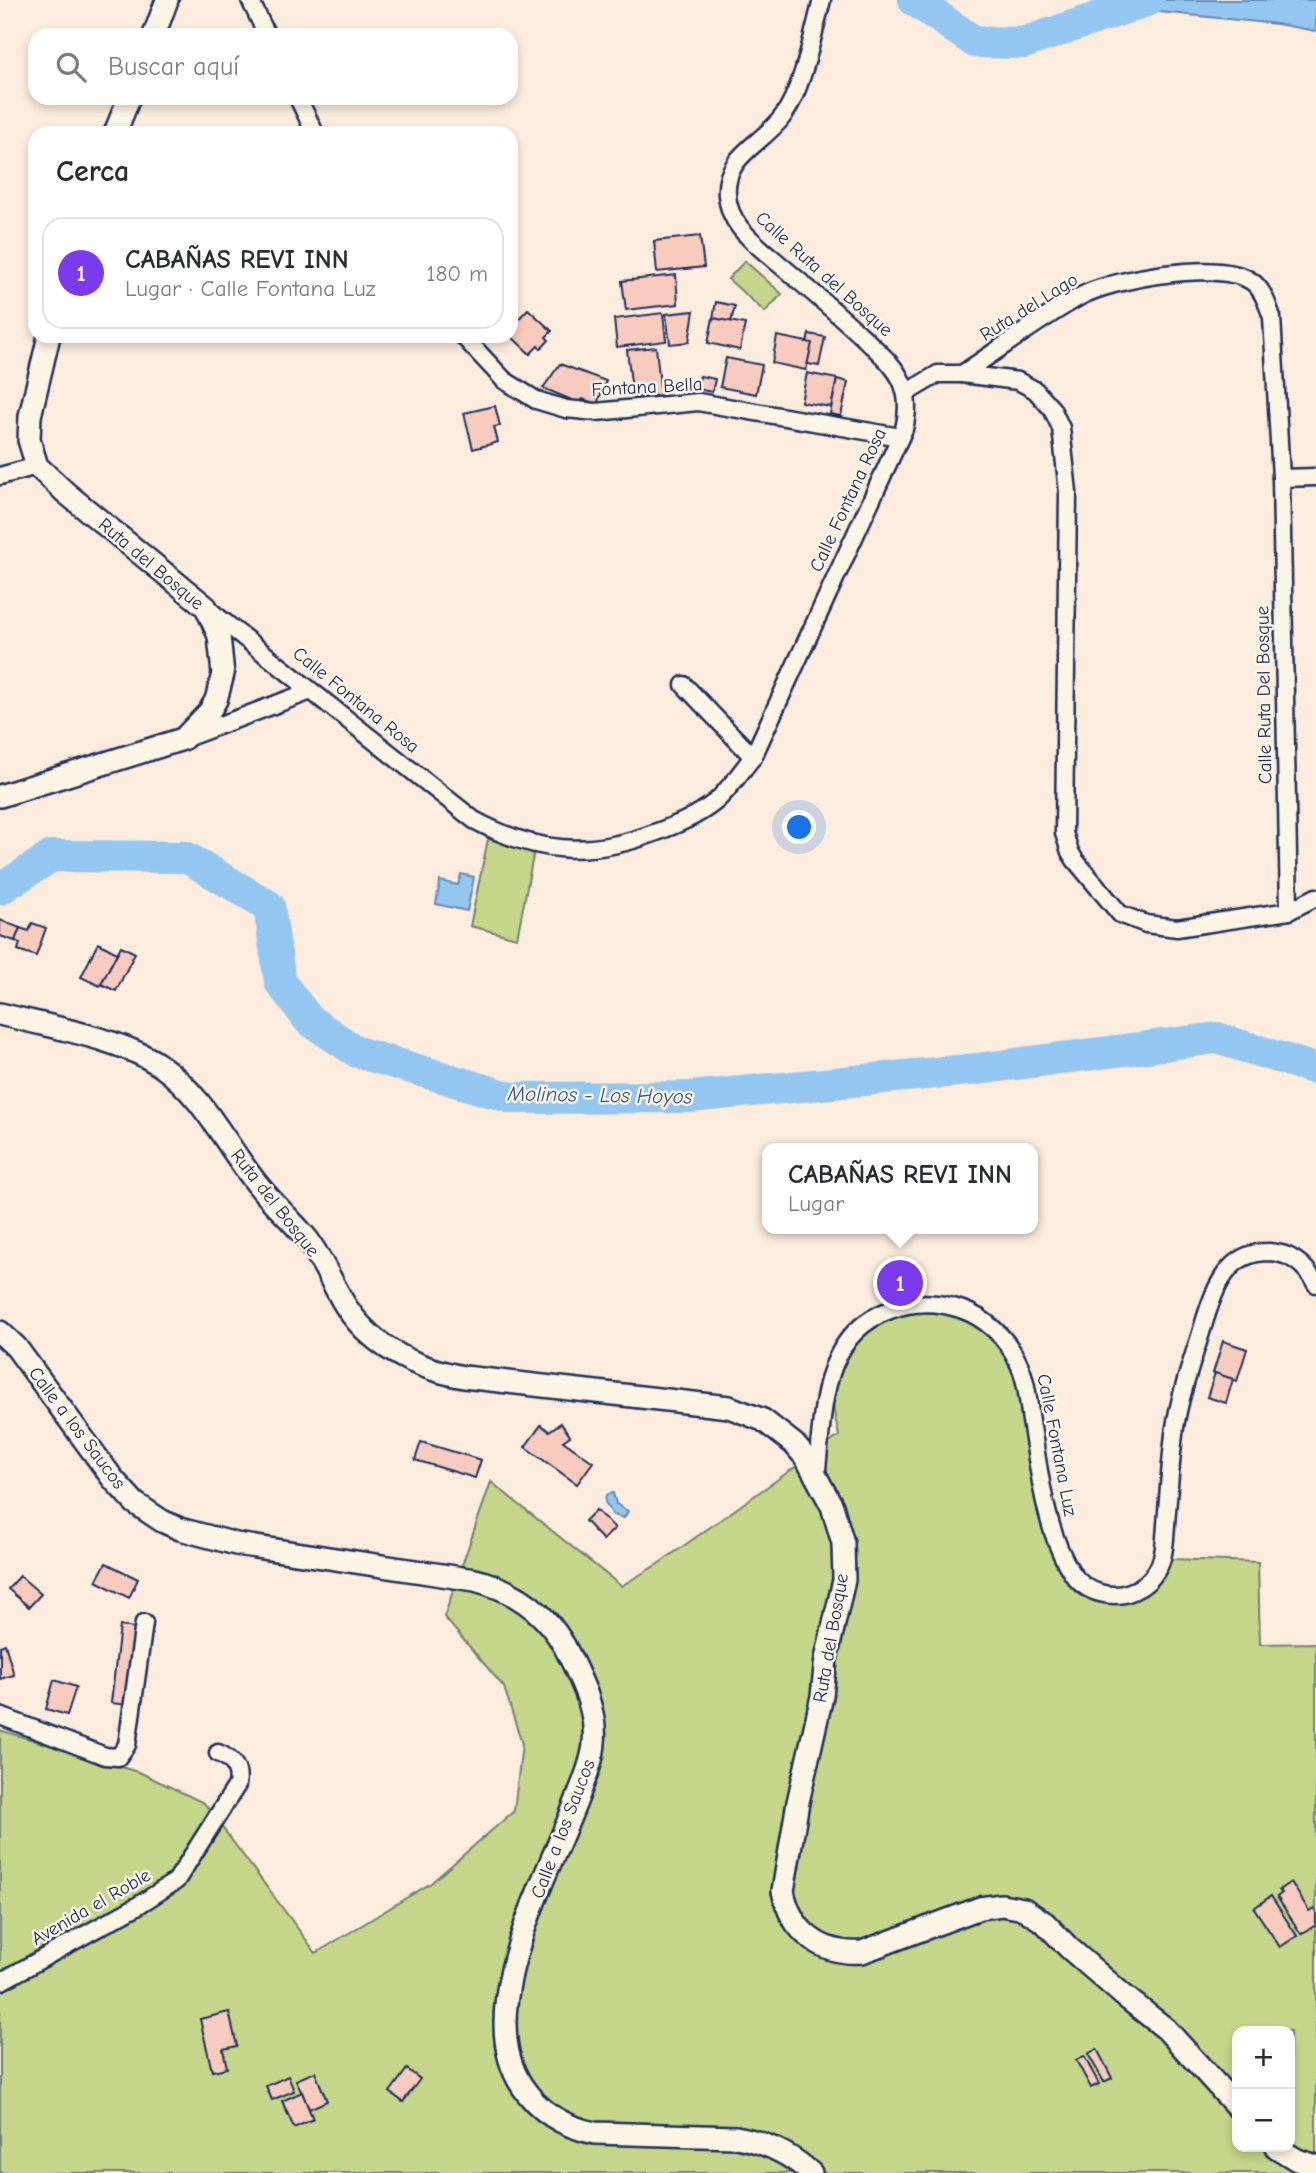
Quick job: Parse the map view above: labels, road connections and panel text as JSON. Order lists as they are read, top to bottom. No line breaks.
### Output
{"streets":{"street":["Calle Ruta del Bosque","Ruta del Lago","Fontana Bella","Calle Fontana Rosa","Ruta del Bosque","Calle Ruta Del Bosque","Calle a los Saucos","Calle Fontana Luz","Avenida el Roble"]},"crossings":[["Calle Ruta del Bosque","Calle Fontana Rosa"],["Ruta del Lago","Calle Ruta Del Bosque"],["Fontana Bella","Calle Fontana Rosa"],["Calle Fontana Rosa","Ruta del Bosque"],["Ruta del Bosque","Calle Fontana Luz"]],"water":["Molinos - Los Hoyos"],"page":{"search":"Buscar aquí","heading":"Cerca","list":[{"mark":"1","name":"CABAÑAS REVI INN","note":"Lugar · Calle Fontana Luz","value":"180 m"}],"popup":["CABAÑAS REVI INN","Lugar"],"pins":"1","map_buttons":["+","−"]}}
